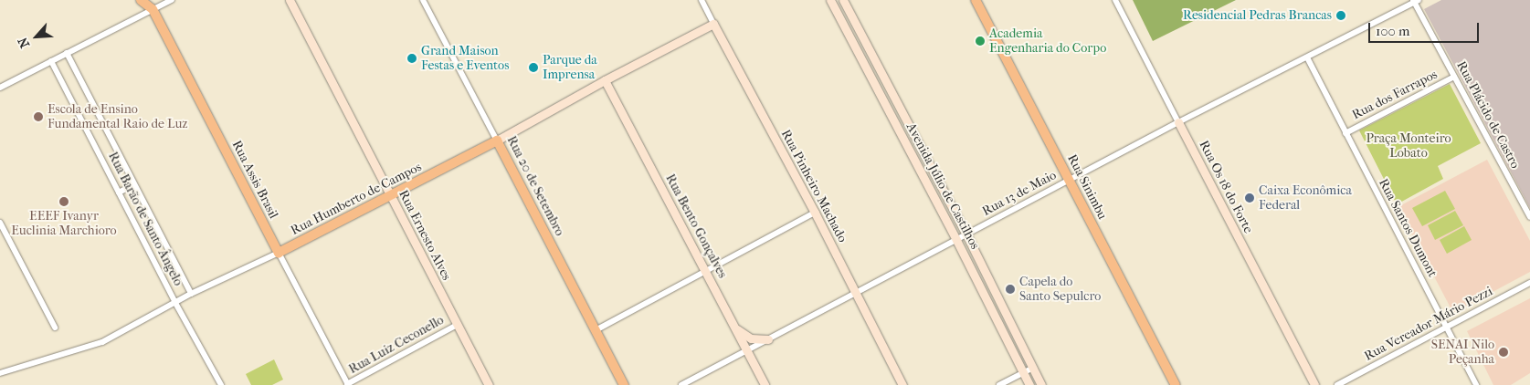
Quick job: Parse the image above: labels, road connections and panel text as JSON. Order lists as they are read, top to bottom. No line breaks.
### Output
{"streets":{"main road":["Rua Assis Brasil","Rua 20 de Setembro","Rua Sinimbu","Rua Humberto de Campos"],"street":["Rua dos Farrapos","Rua Plácido de Castro","Rua Pinheiro Machado","Avenida Júlio de Castilhos","Rua Os 18 do Forte","Rua 13 de Maio","Rua Barão de Santo Ângelo","Rua Bento Gonçalves","Rua Santos Dumont","Rua Ernesto Alves","Rua Vereador Mário Pezzi","Rua Luiz Ceconello"]},"crossings":[["Rua dos Farrapos","Rua Plácido de Castro"],["Rua dos Farrapos","Rua Santos Dumont"],["Rua Plácido de Castro","Rua 13 de Maio"],["Rua Assis Brasil","Rua Humberto de Campos"],["Rua Assis Brasil","Rua Luiz Ceconello"],["Rua 20 de Setembro","Rua Humberto de Campos"],["Rua Pinheiro Machado","Rua 13 de Maio"],["Rua Pinheiro Machado","Rua Humberto de Campos"],["Avenida Júlio de Castilhos","Rua 13 de Maio"],["Rua Sinimbu","Rua 13 de Maio"],["Rua Os 18 do Forte","Rua 13 de Maio"],["Rua 13 de Maio","Rua Bento Gonçalves"],["Rua 13 de Maio","Rua Santos Dumont"],["Rua Humberto de Campos","Rua Barão de Santo Ângelo"],["Rua Humberto de Campos","Rua Bento Gonçalves"],["Rua Humberto de Campos","Rua Ernesto Alves"],["Rua Santos Dumont","Rua Vereador Mário Pezzi"],["Rua Ernesto Alves","Rua Luiz Ceconello"]],"parks":["Praça Monteiro Lobato"],"places":["Residencial Pedras Brancas","Academia Engenharia do Corpo","Grand Maison Festas e Eventos","Parque da Imprensa","Escola de Ensino Fundamental Raio de Luz","Caixa Econômica Federal","EEEF Ivanyr Euclinia Marchioro","Capela do Santo Sepulcro","SENAI Nilo Peçanha"],"scale_bar":"100 m","north":"bottom left"}
